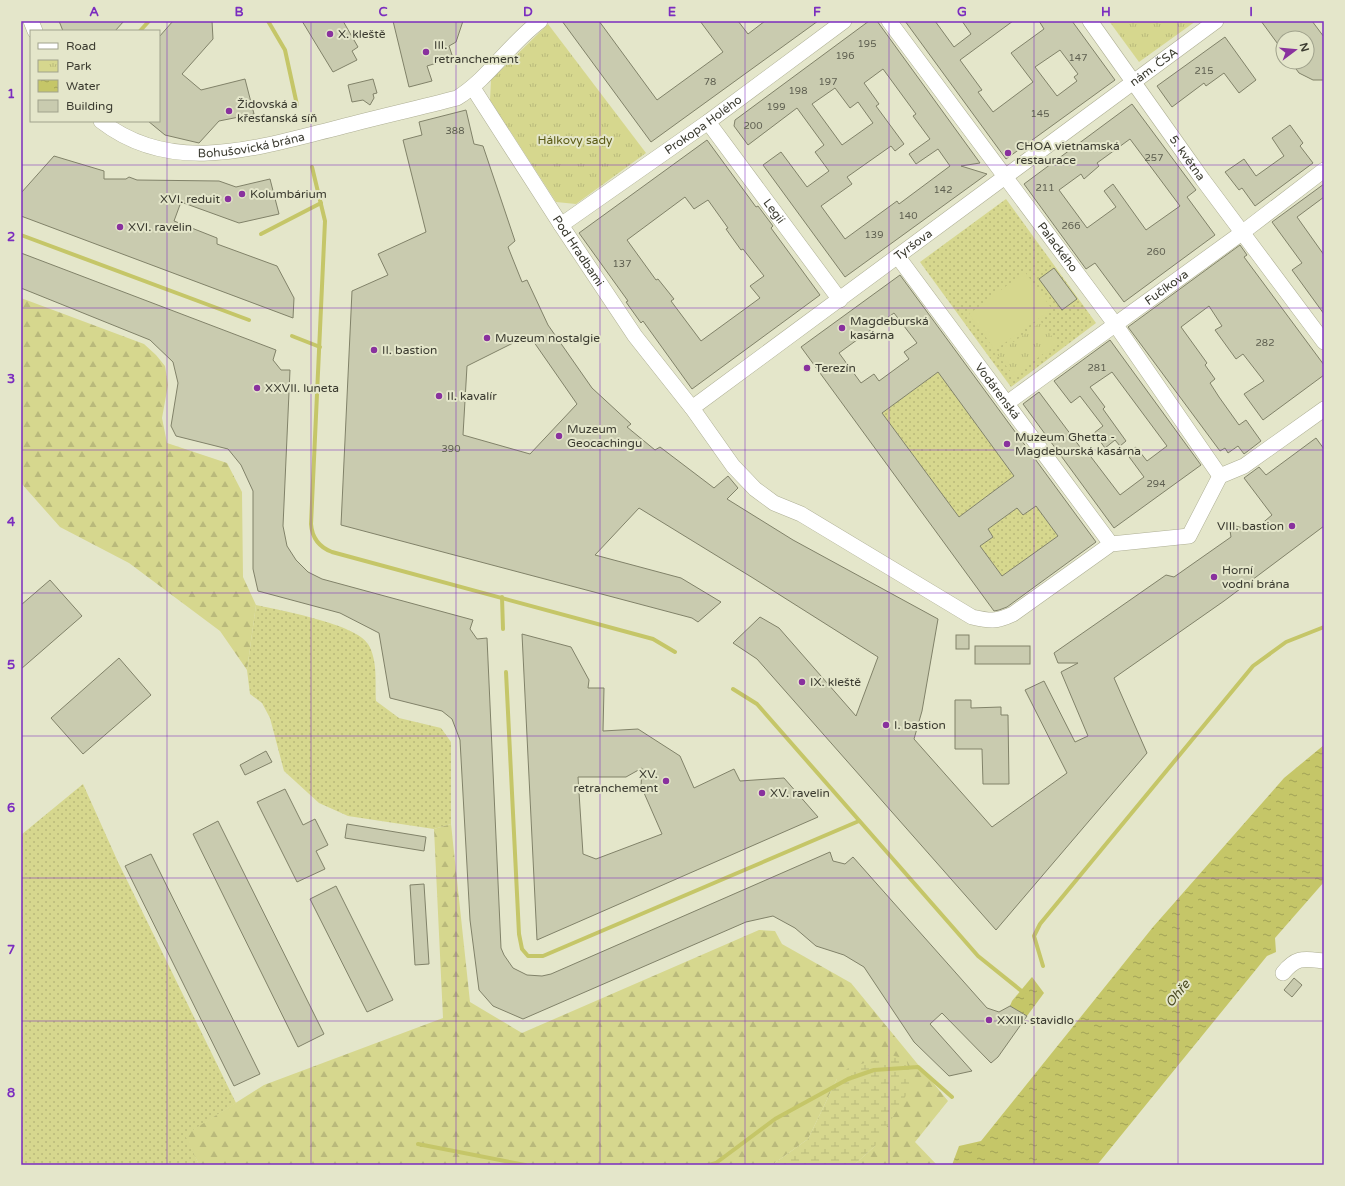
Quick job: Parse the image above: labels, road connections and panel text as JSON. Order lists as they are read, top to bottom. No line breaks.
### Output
{"streets":{"street":["nám. ČSA","Prokopa Holého","Bohušovická brána","5. května","Legií","Tyršova","Palackého","Pod Hradbami","Fučíkova","Vodárenská"]},"crossings":[["nám. ČSA","5. května"],["nám. ČSA","Tyršova"],["Prokopa Holého","Legií"],["Prokopa Holého","Pod Hradbami"],["Bohušovická brána","Pod Hradbami"],["5. května","Tyršova"],["5. května","Fučíkova"],["Legií","Tyršova"],["Tyršova","Palackého"],["Tyršova","Pod Hradbami"],["Tyršova","Vodárenská"],["Palackého","Fučíkova"],["Pod Hradbami","Vodárenská"],["Fučíkova","Vodárenská"]],"water":["Ohře"],"parks":["Hálkovy sady"],"places":["X. kleště","III. retranchement","Židovská a křesťanská síň","CHOA vietnamská restaurace","Kolumbárium","XVI. reduit","XVI. ravelin","Magdeburská kasárna","Muzeum nostalgie","II. bastion","Terezín","XXVII. luneta","II. kavalír","Muzeum Geocachingu","Muzeum Ghetta - Magdeburská kasárna","VIII. bastion","Horní vodní brána","IX. kleště","I. bastion","XV. retranchement","XV. ravelin","XXIII. stavidlo"],"house_numbers":["195","196","147","215","78","197","198","199","145","200","388","257","211","142","140","266","139","260","137","282","281","390","294"],"legend":["Road","Park","Water","Building"],"north":"right","grid":{"columns":["A","B","C","D","E","F","G","H","I"],"rows":["1","2","3","4","5","6","7","8"]}}
